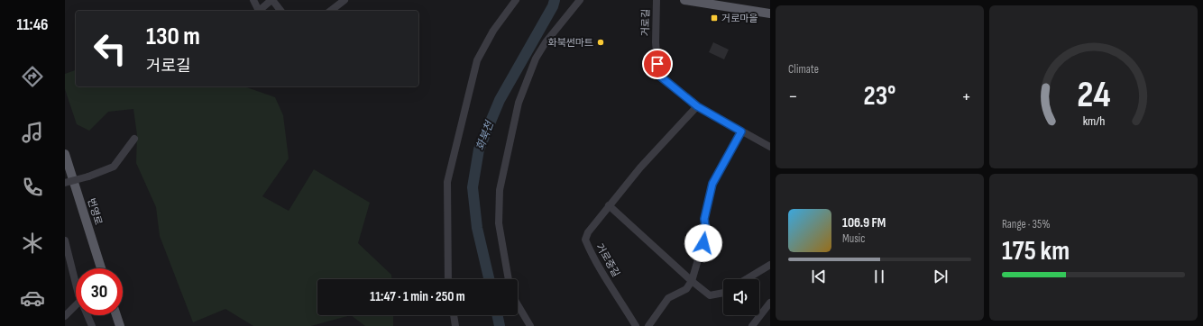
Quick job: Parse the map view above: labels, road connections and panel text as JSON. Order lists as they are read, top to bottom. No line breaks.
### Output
{"streets":{"main road":["번영로"],"street":["거로길","거로중길"]},"crossings":[["거로길","거로중길"]],"water":["화북천"],"places":{"transit":["거로마을"],"other":["화북썬마트"]},"page":{"tabs":"11:46","tile":["Climate",["Range · 35%","175 km"]],"turn":["130 m","거로길"],"heat":["−","23°","+"],"song":["106.9 FM","Music"],"limit":"30","trip":"11:47 · 1 min · 250 m","gauge":["24","km/h"]}}
